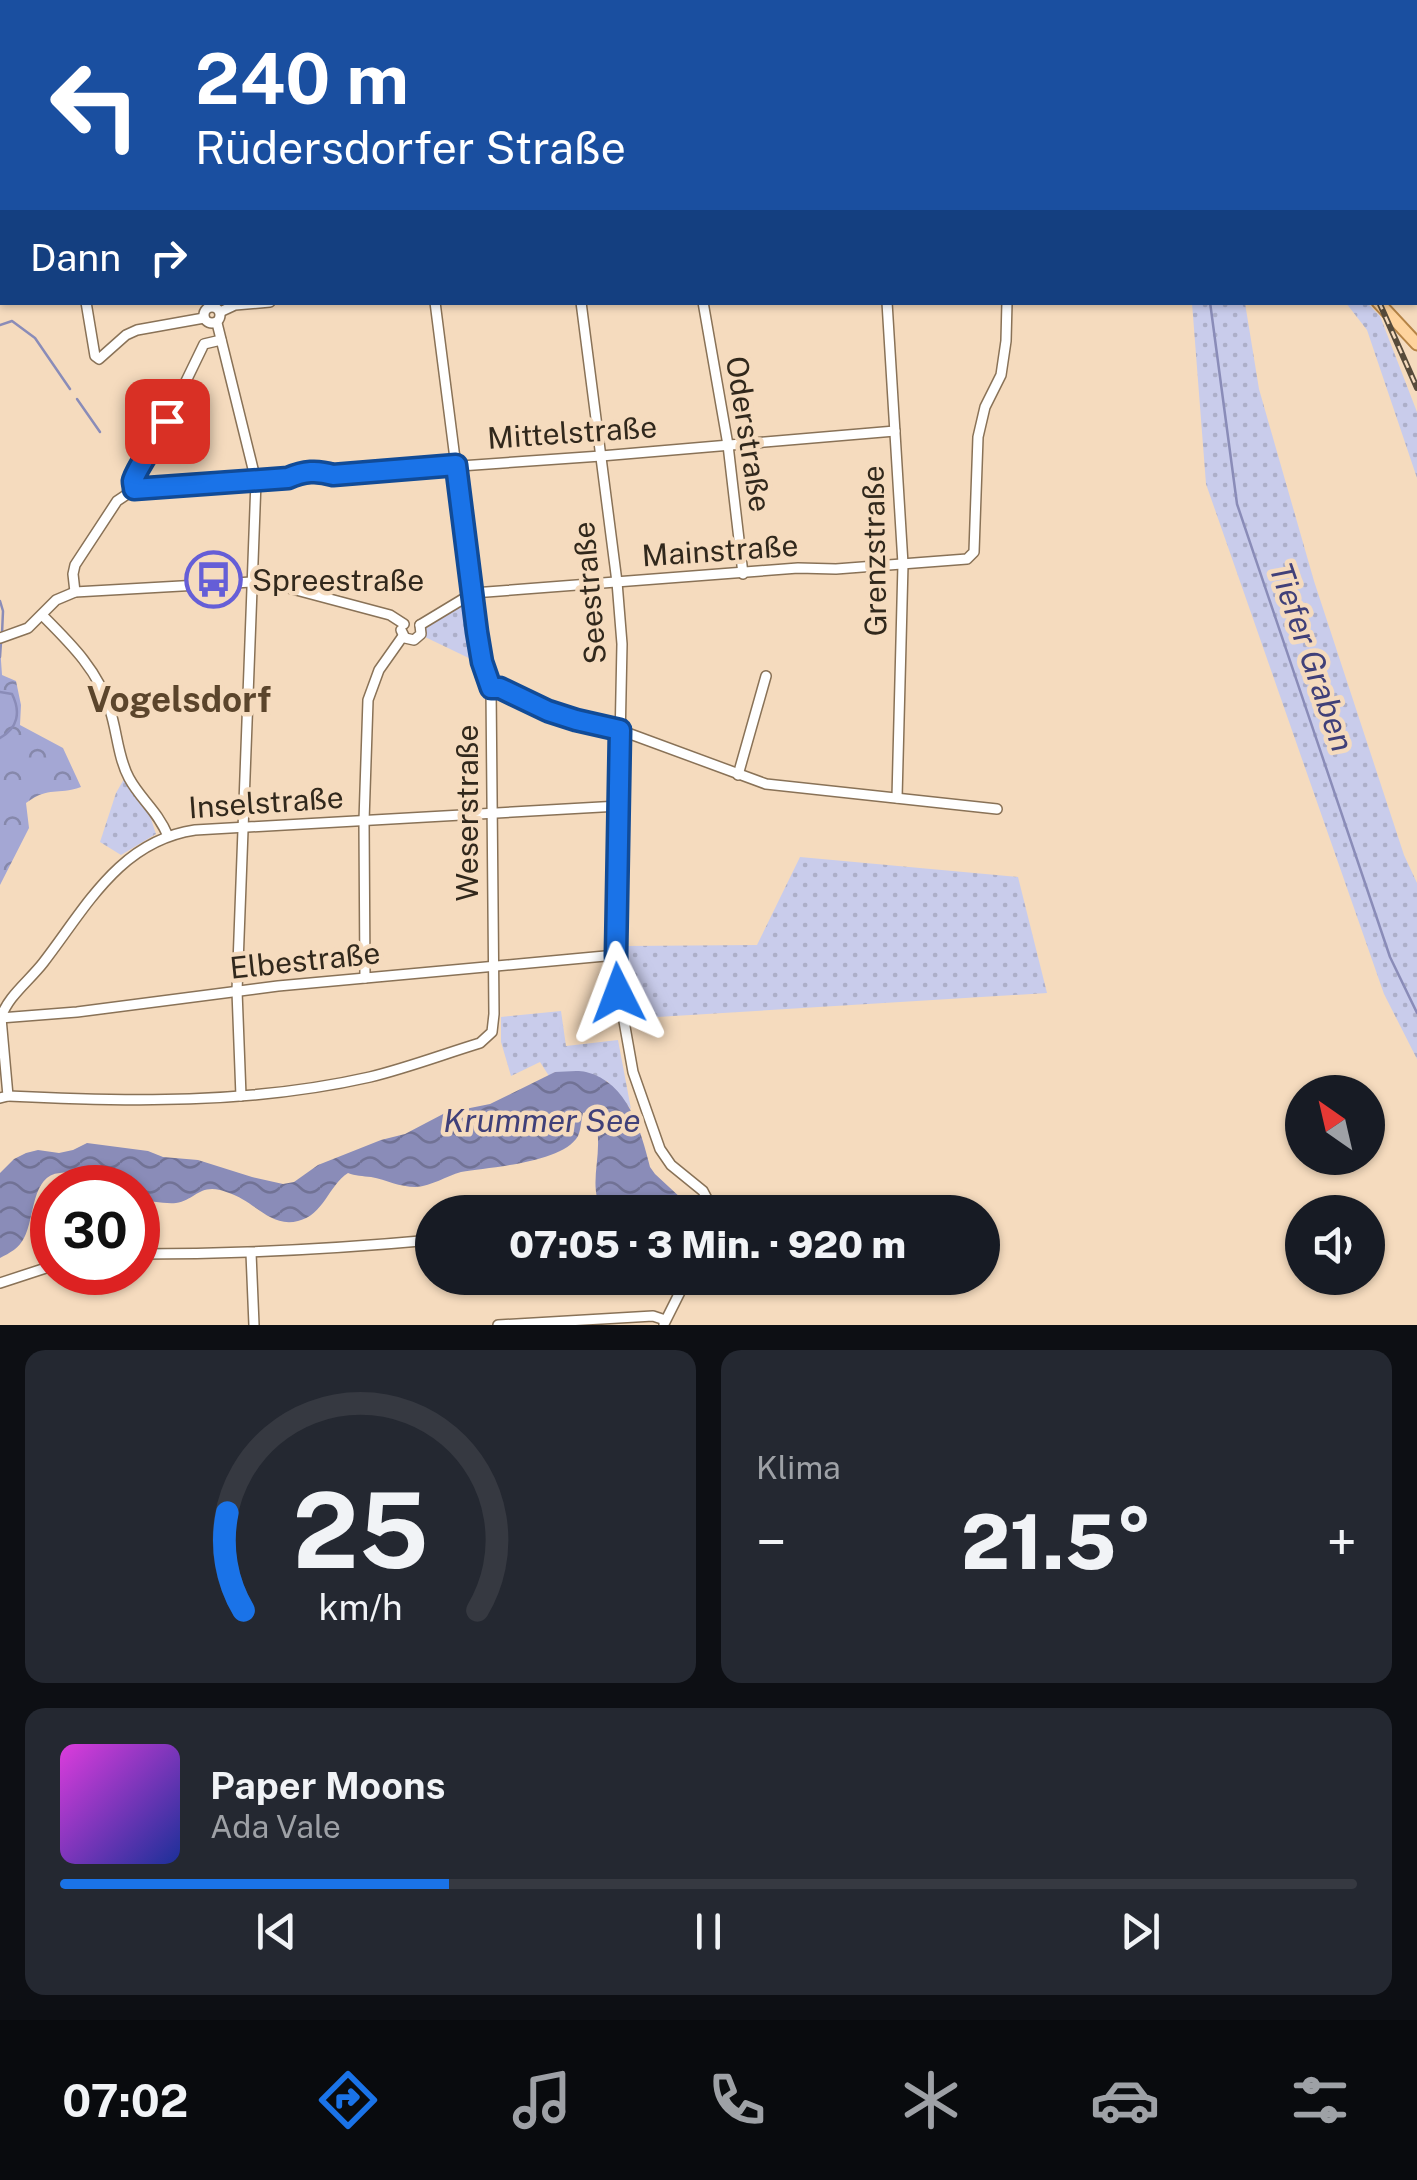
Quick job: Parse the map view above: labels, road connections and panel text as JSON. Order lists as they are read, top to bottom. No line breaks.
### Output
{"streets":{"street":["Mittelstraße","Oderstraße","Mainstraße","Grenzstraße","Seestraße","Inselstraße","Weserstraße","Elbestraße"]},"crossings":[["Mittelstraße","Oderstraße"],["Mittelstraße","Grenzstraße"],["Mittelstraße","Seestraße"],["Mittelstraße","Weserstraße"],["Oderstraße","Mainstraße"],["Mainstraße","Grenzstraße"],["Mainstraße","Seestraße"],["Mainstraße","Weserstraße"],["Seestraße","Inselstraße"],["Seestraße","Elbestraße"],["Inselstraße","Weserstraße"],["Inselstraße","Elbestraße"],["Weserstraße","Elbestraße"]],"districts":["Vogelsdorf"],"water":["Tiefer Graben","Krummer See"],"places":{"bus stop":["Spreestraße"]},"north":"top left","page":{"turn":["240 m","Rüdersdorfer Straße"],"then":"Dann","limit":"30","trip":"07:05 · 3 Min. · 920 m","tile":"Klima","heat":["−","21.5°","+"],"song":["Paper Moons","Ada Vale"],"tabs":"07:02","gauge":["25","km/h"]}}
